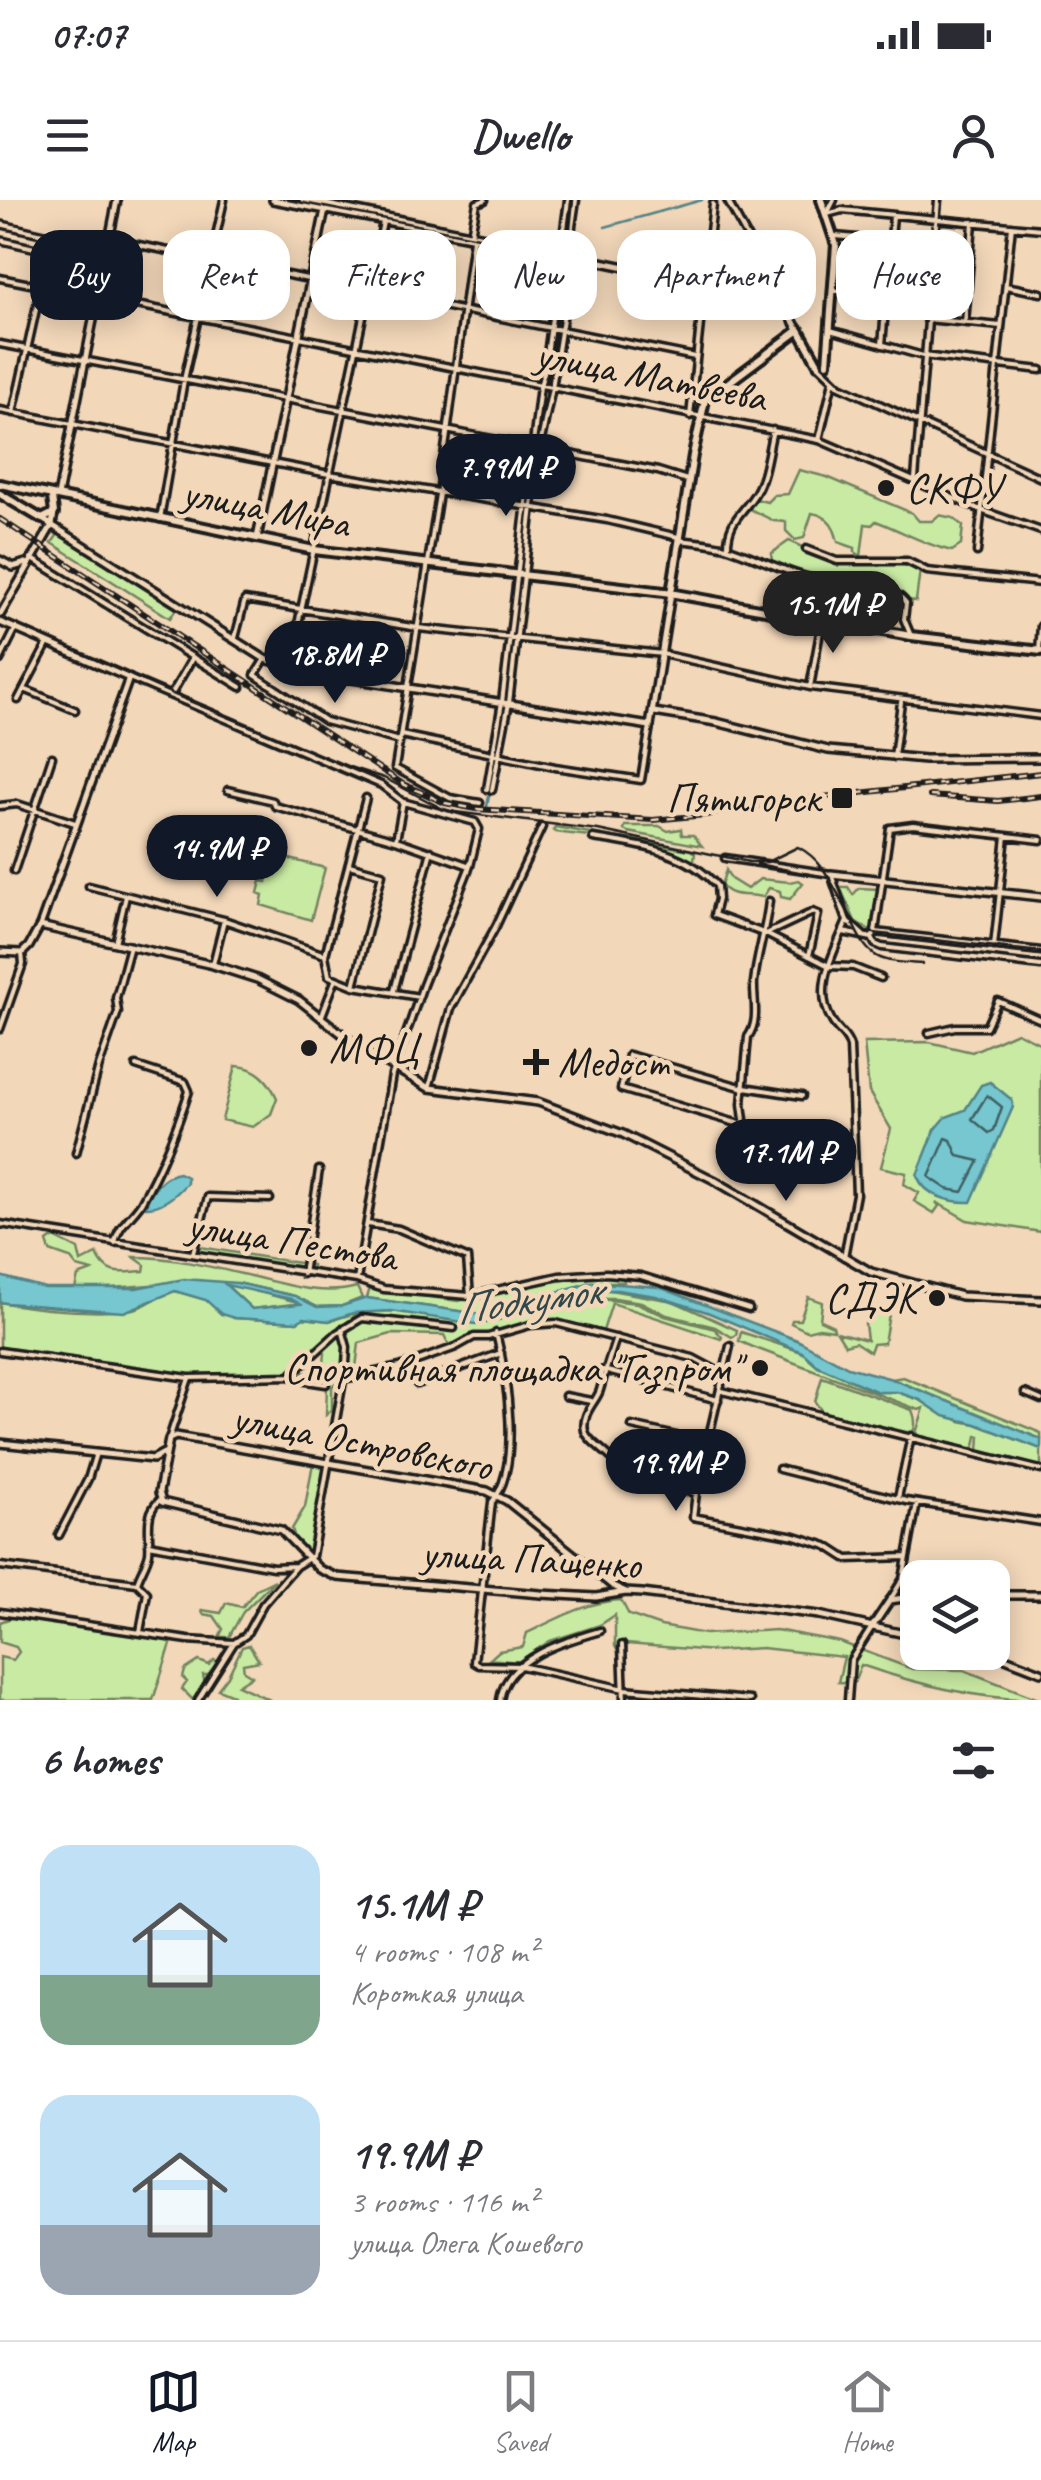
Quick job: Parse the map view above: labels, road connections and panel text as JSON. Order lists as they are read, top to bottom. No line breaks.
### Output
{"streets":{"main road":["улица Мира"],"street":["улица Матвеева","улица Пестова","улица Островского","улица Пащенко"]},"crossings":[["улица Островского","улица Пащенко"]],"water":["Подкумок"],"places":{"other":["СКФУ","МФЦ","СДЭК","Спортивная площадка \"Газпром\""],"transit":["Пятигорск"],"health":["Медост"]},"page":{"status":"07:07","header":"Dwello","chip":["Buy","Rent","Filters","New","Apartment","House"],"price":["7.99M ₽","15.1M ₽","18.8M ₽","14.9M ₽","17.1M ₽","19.9M ₽"],"heading":"6 homes","list":[{"name":"15.1M ₽","note":"4 rooms · 108 m² · Короткая улица"},{"name":"19.9M ₽","note":"3 rooms · 116 m² · улица Олега Кошевого"}],"tabs":["Map","Saved","Home"]}}
